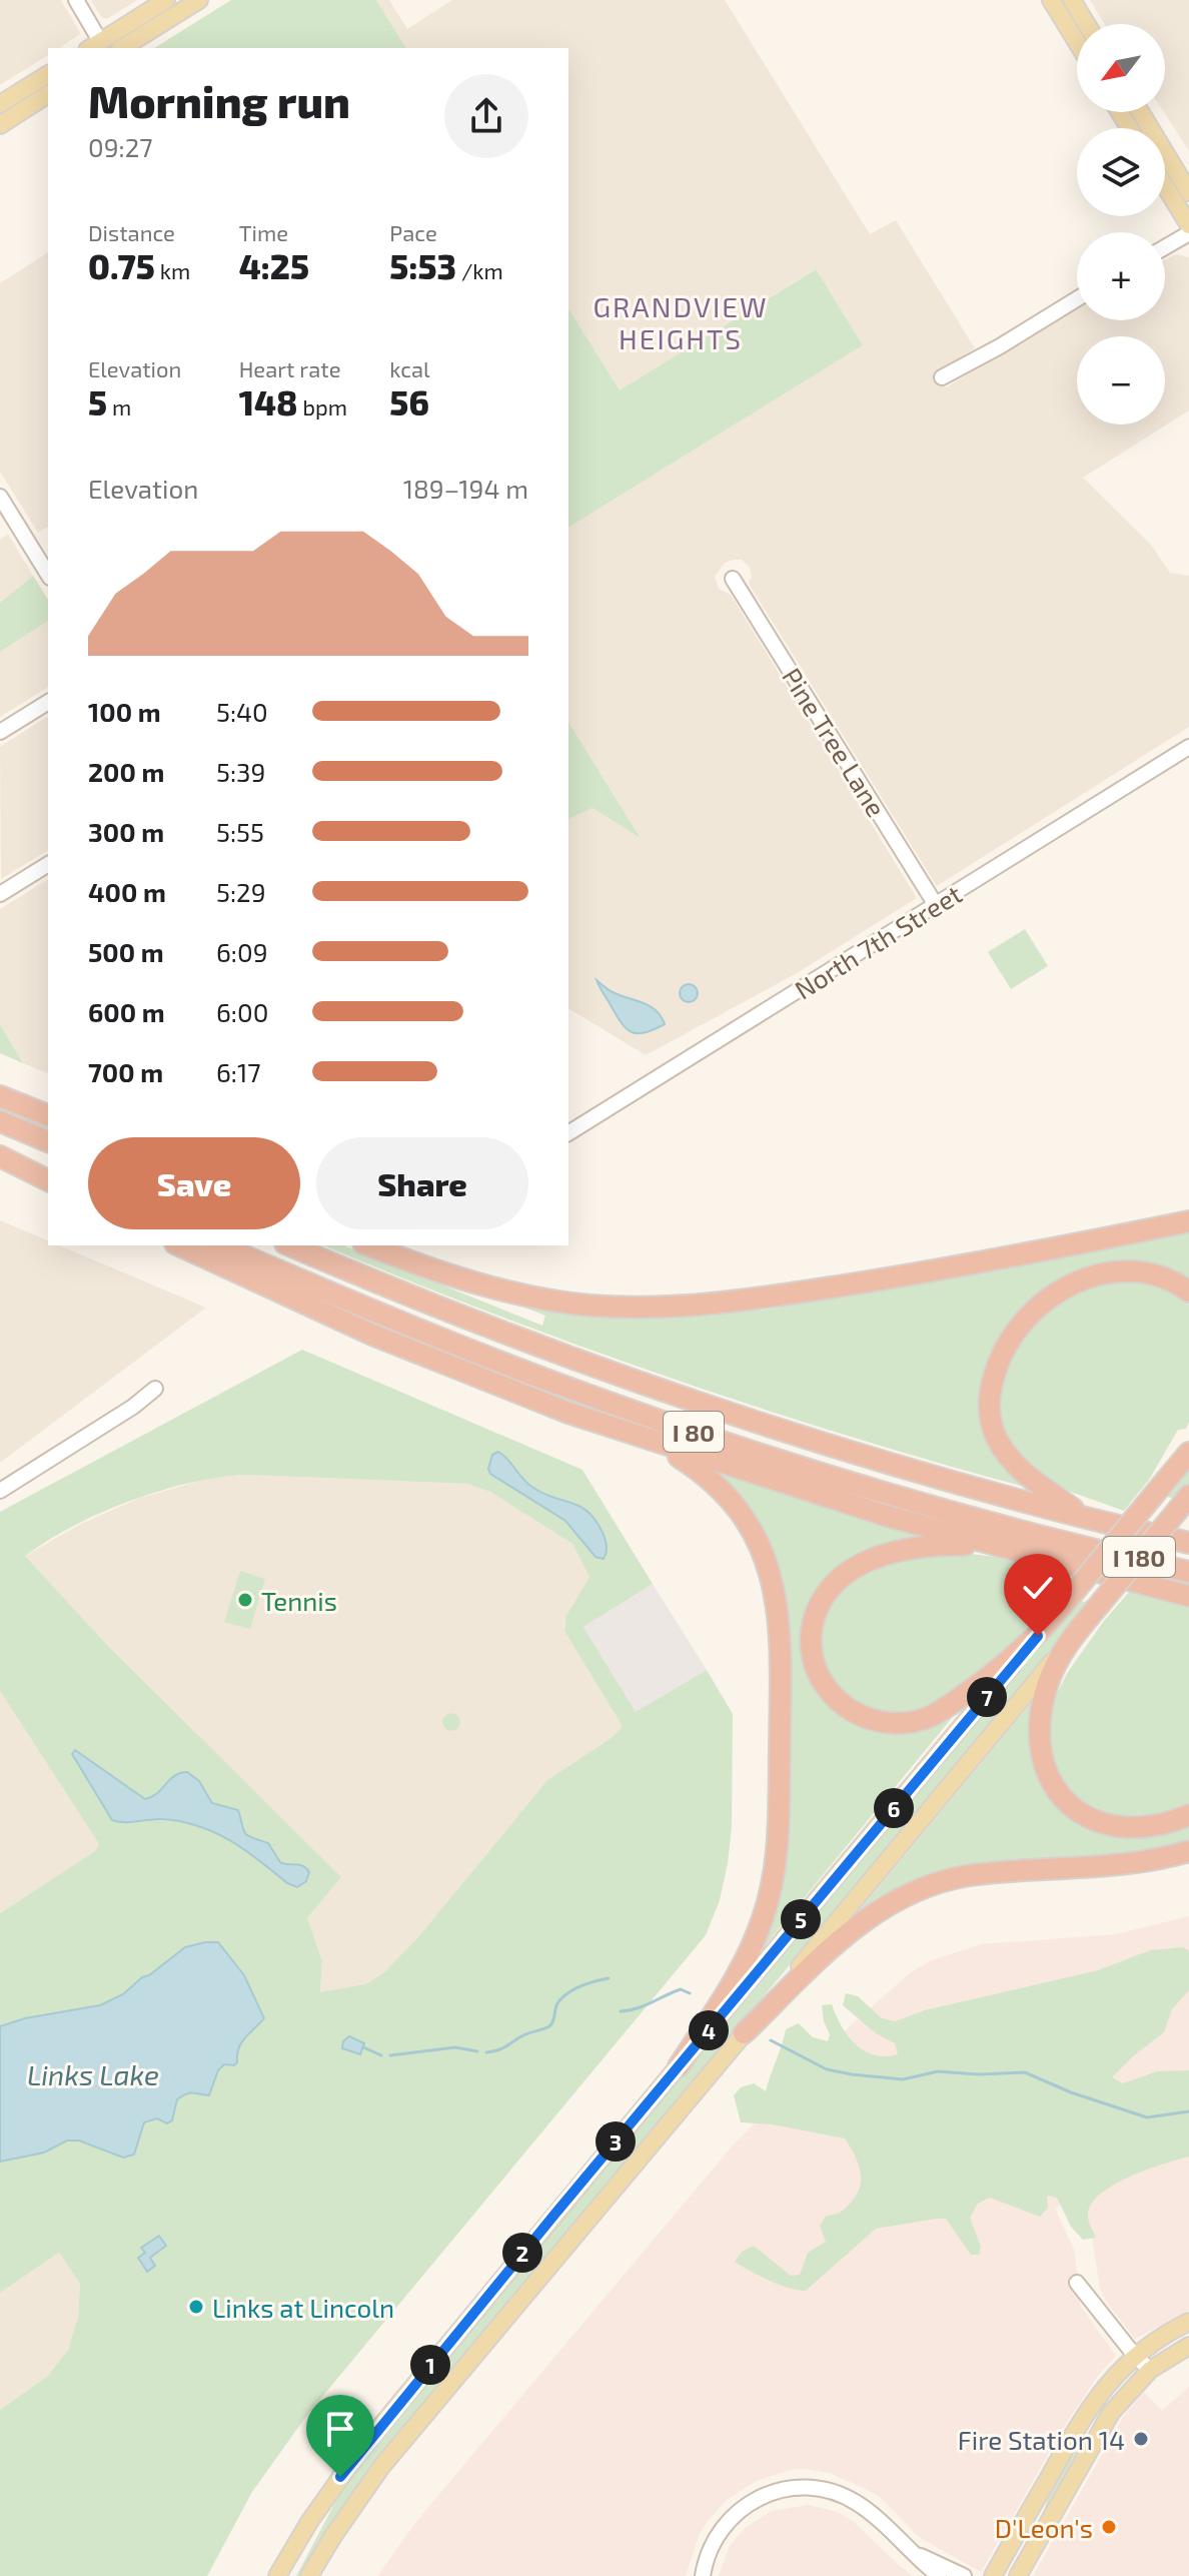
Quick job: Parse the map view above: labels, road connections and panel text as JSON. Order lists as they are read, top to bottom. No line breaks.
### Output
{"streets":{"highway":["I 80","I 180"],"street":["Pine Tree Lane","North 7th Street"]},"crossings":[["Pine Tree Lane","North 7th Street"]],"districts":["GRANDVIEW HEIGHTS"],"water":["Links Lake"],"places":["Tennis","Links at Lincoln","Fire Station 14","D'Leon's"],"north":"bottom left","page":{"map_buttons":["+","−"],"heading":["Morning run","09:27"],"stats":[["Distance","0.75 km"],["Time","4:25"],["Pace","5:53 /km"],["Elevation","5 m"],["Heart rate","148 bpm"],["kcal","56"]],"chart":["Elevation","189–194 m"],"list":[{"name":"100 m","note":"5:40"},{"name":"200 m","note":"5:39"},{"name":"300 m","note":"5:55"},{"name":"400 m","note":"5:29"},{"name":"500 m","note":"6:09"},{"name":"600 m","note":"6:00"},{"name":"700 m","note":"6:17"}],"buttons":["Save","Share"],"pins":["7","6","5","4","3","2","1"]}}
